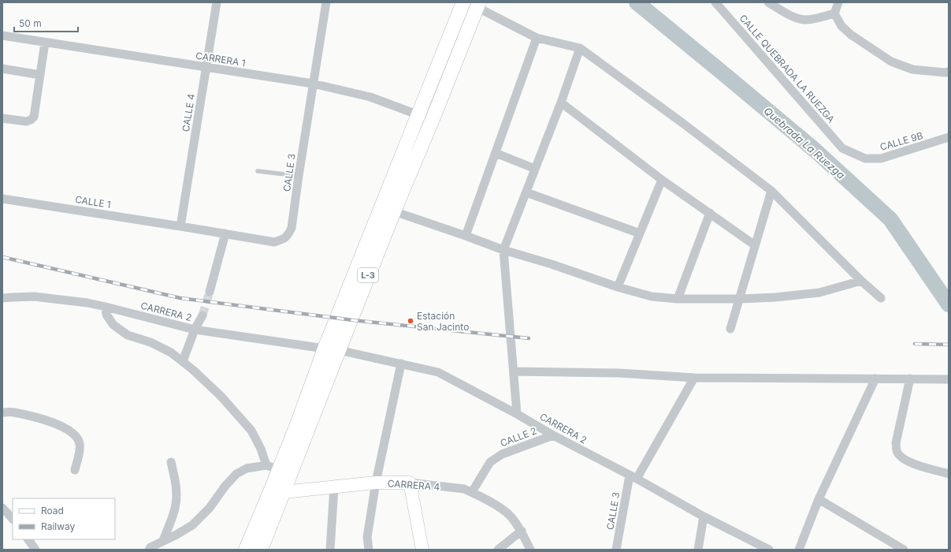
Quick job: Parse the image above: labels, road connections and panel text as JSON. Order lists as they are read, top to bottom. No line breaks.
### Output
{"streets":{"main road":["L-3"],"street":["CARRERA 1","CALLE QUEBRADA LA RUEZGA","CALLE 4","CALLE 9B","CALLE 3","CALLE 1","CARRERA 2","CALLE 2","CARRERA 4"]},"crossings":[["CARRERA 1","CALLE 4"],["CARRERA 1","CALLE 3"],["CARRERA 1","L-3"],["CALLE QUEBRADA LA RUEZGA","CALLE 9B"],["CALLE 4","CALLE 3"],["CALLE 4","CALLE 1"],["CALLE 3","CALLE 1"],["CALLE 3","CARRERA 2"],["L-3","CARRERA 2"],["L-3","CARRERA 4"],["CARRERA 2","CALLE 2"],["CALLE 2","CARRERA 4"]],"water":["Quebrada La Ruezga"],"places":["Estación San Jacinto"],"legend":["Road","Railway"],"scale_bar":"50 m"}
